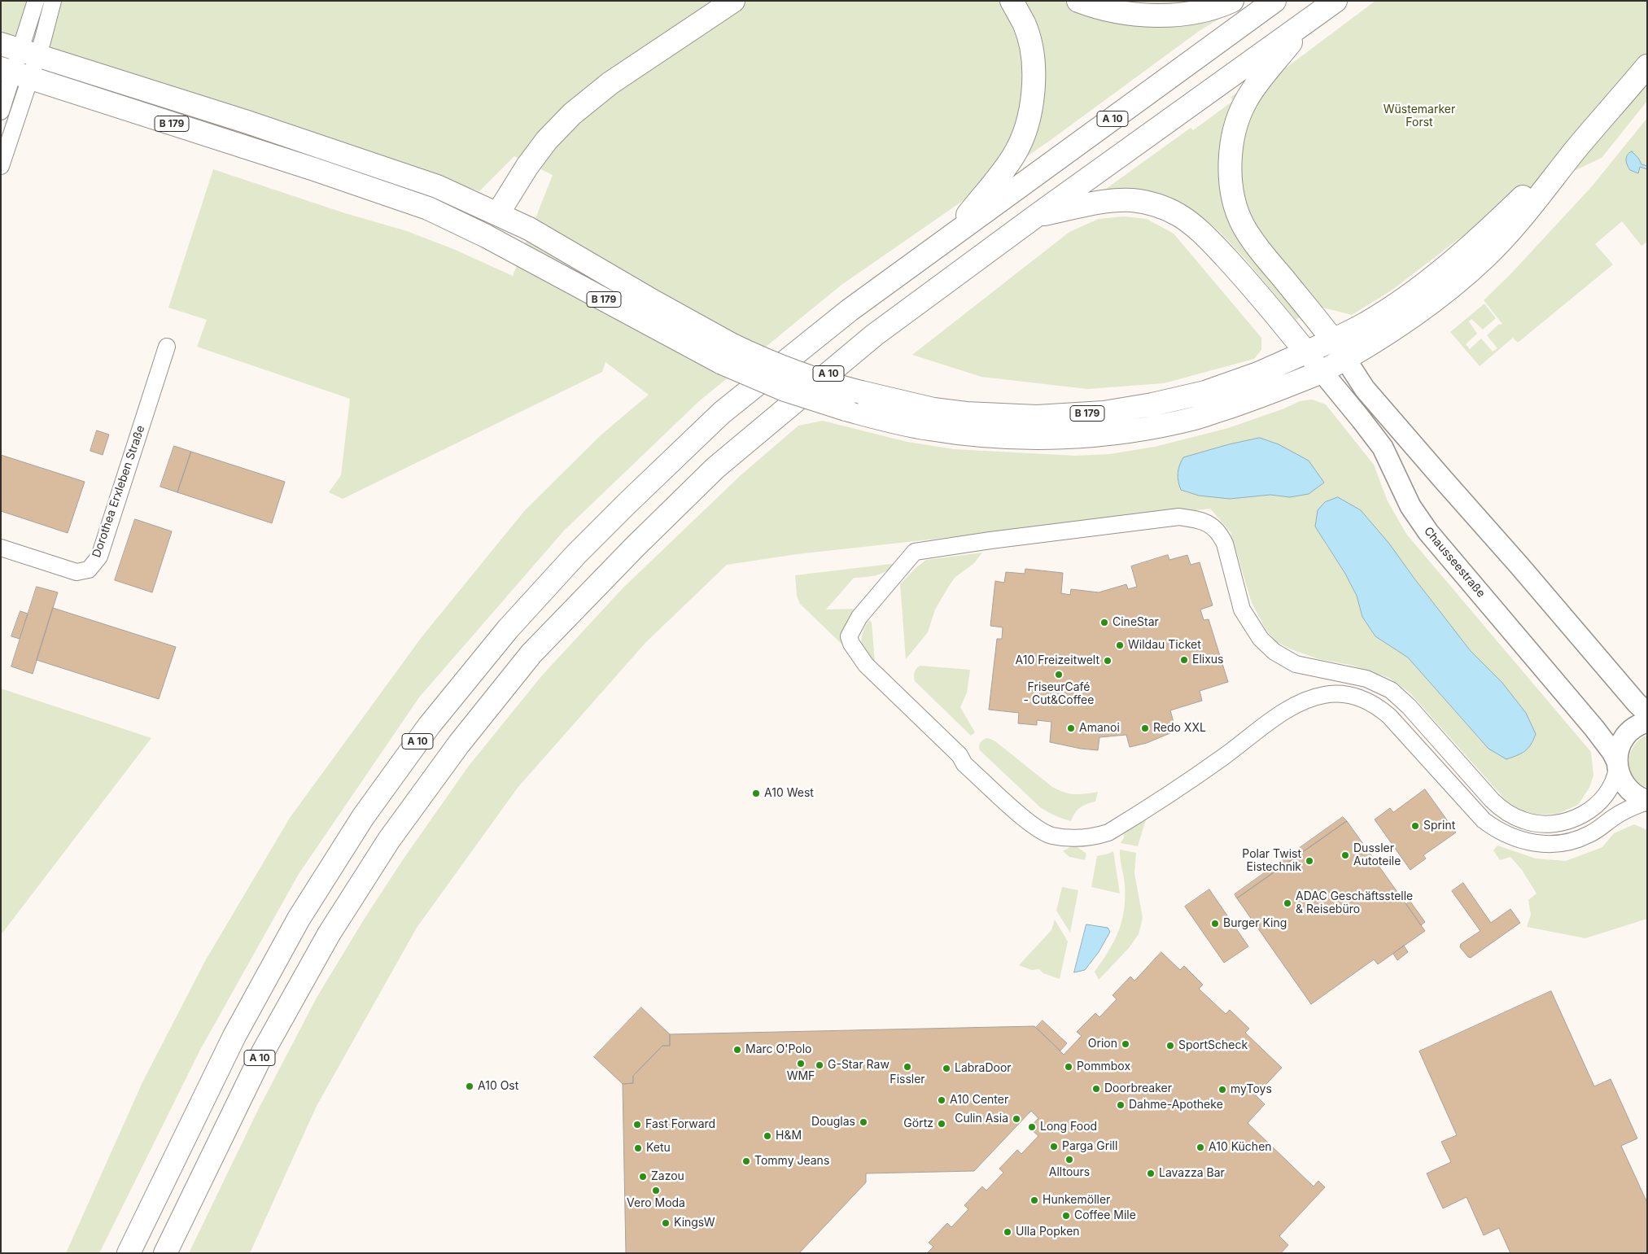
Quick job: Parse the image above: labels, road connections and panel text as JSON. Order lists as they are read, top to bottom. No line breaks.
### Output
{"streets":{"main road":["A 10","B 179"],"street":["Dorothea Erxleben Straße","Chausseestraße"]},"crossings":[["B 179","Chausseestraße"]],"parks":["Wüstemarker Forst"],"places":["CineStar","Wildau Ticket","Elixus","A10 Freizeitwelt","FriseurCafé - Cut&Coffee","Amanoi","Redo XXL","A10 West","Sprint","Dussler Autoteile","Polar Twist Eistechnik","ADAC Geschäftsstelle & Reisebüro","Burger King","Orion","SportScheck","Marc O'Polo","WMF","G-Star Raw","Fissler","Pommbox","LabraDoor","A10 Ost","Doorbreaker","myToys","A10 Center","Dahme-Apotheke","Culin Asia","Douglas","Görtz","Fast Forward","Long Food","H&M","Parga Grill","A10 Küchen","Ketu","Alltours","Tommy Jeans","Lavazza Bar","Zazou","Vero Moda","Hunkemöller","Coffee Mile","KingsW","Ulla Popken"]}
